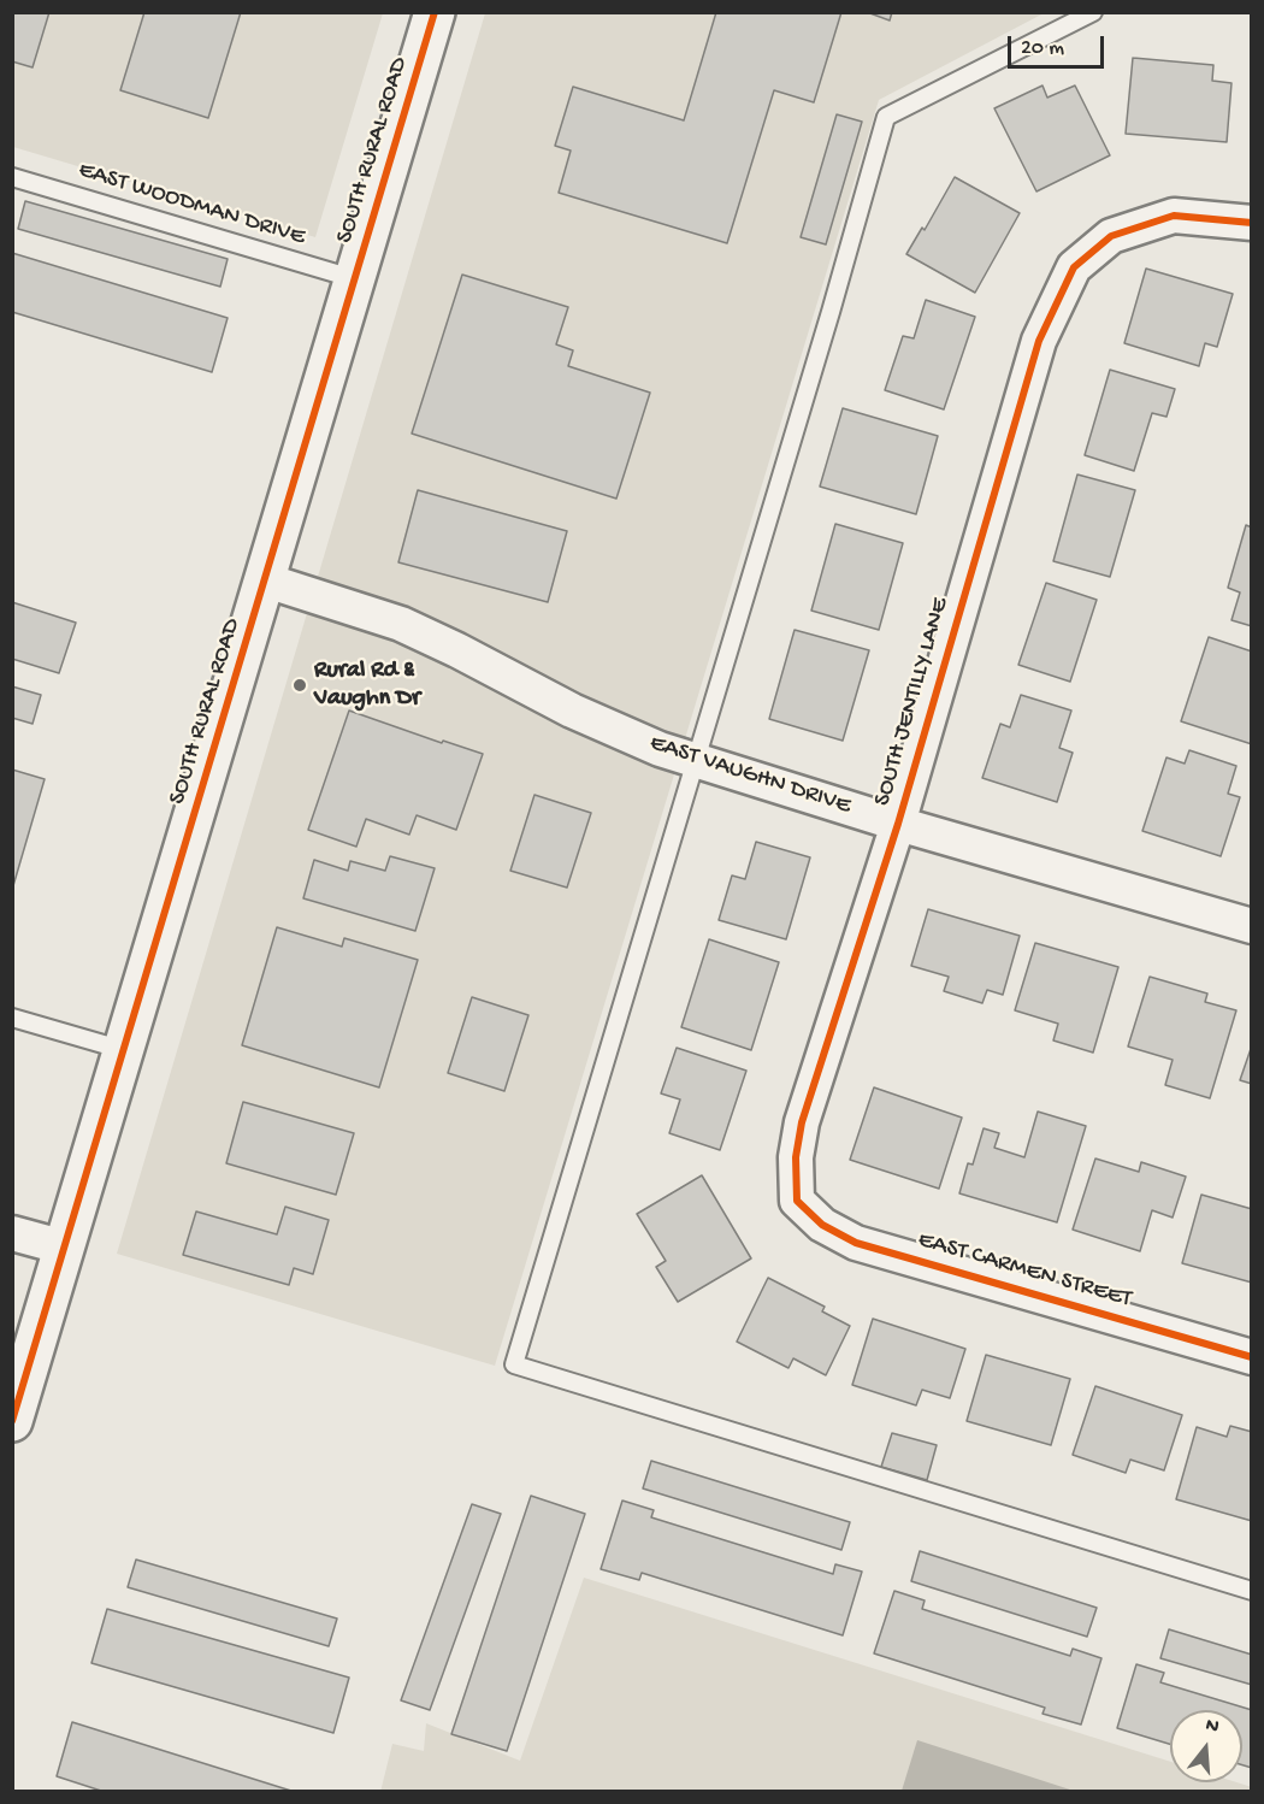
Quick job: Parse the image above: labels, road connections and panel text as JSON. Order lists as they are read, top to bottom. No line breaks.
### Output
{"streets":{"main road":["SOUTH RURAL ROAD"],"street":["SOUTH JENTILLY LANE","EAST VAUGHN DRIVE","EAST CARMEN STREET"],"lane":["EAST WOODMAN DRIVE"]},"crossings":[["SOUTH RURAL ROAD","EAST WOODMAN DRIVE"],["SOUTH RURAL ROAD","EAST VAUGHN DRIVE"],["SOUTH JENTILLY LANE","EAST VAUGHN DRIVE"],["SOUTH JENTILLY LANE","EAST CARMEN STREET"]],"places":["Rural Rd & Vaughn Dr"],"scale_bar":"20 m","north":"top"}
